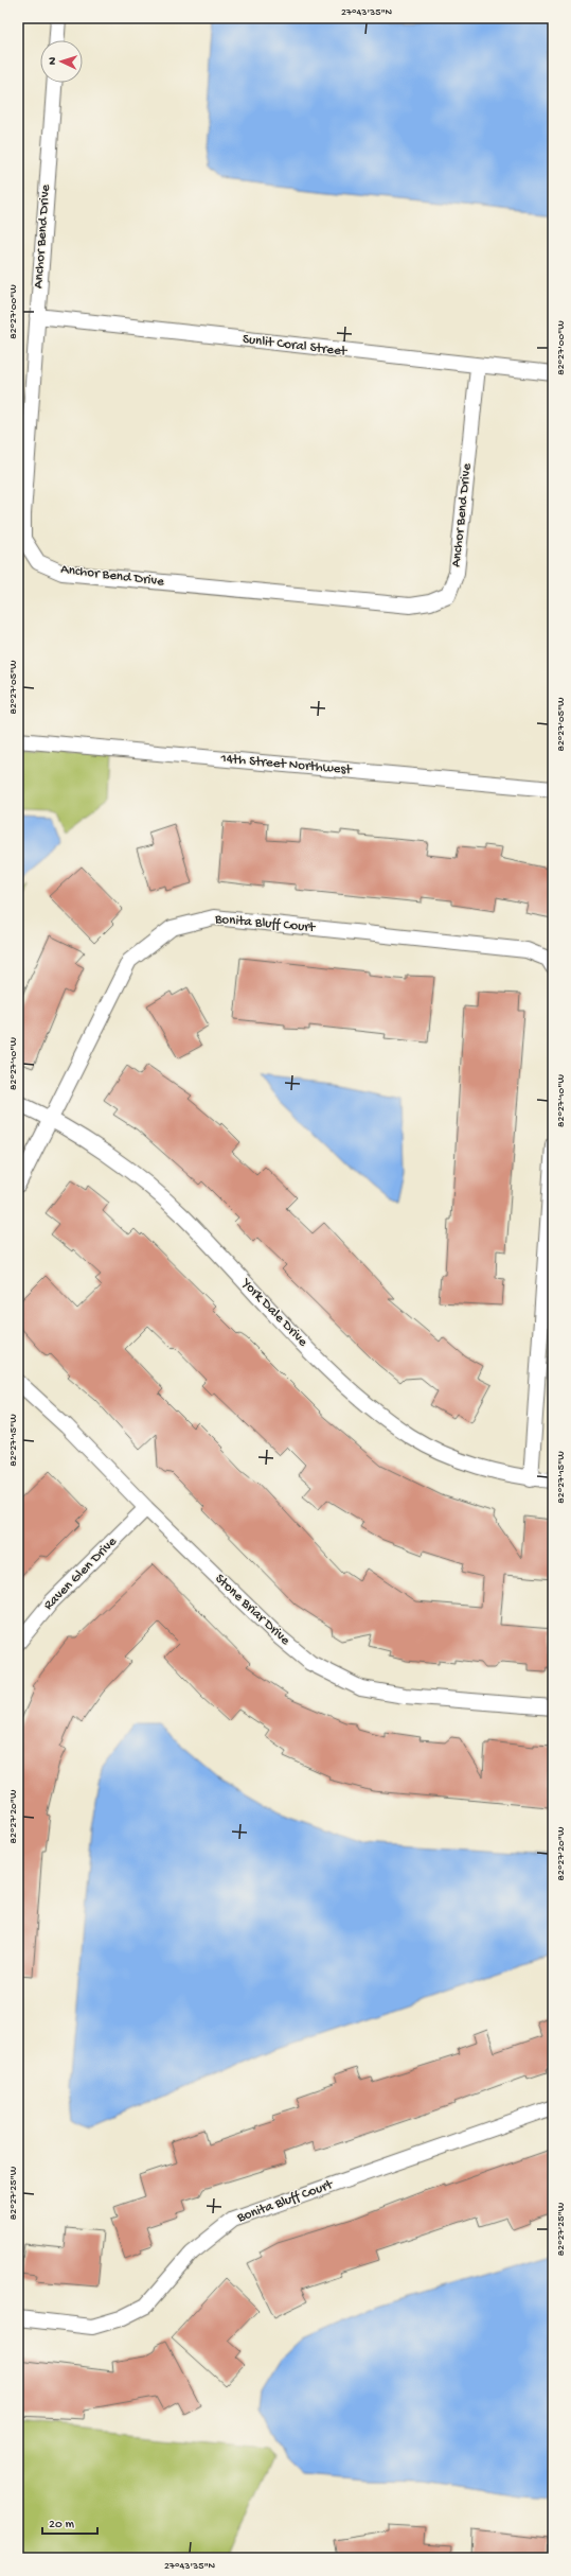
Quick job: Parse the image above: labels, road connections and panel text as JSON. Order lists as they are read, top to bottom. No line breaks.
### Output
{"streets":{"street":["Anchor Bend Drive","Sunlit Coral Street","14th Street Northwest","Bonita Bluff Court","York Dale Drive","Raven Glen Drive","Stone Briar Drive"]},"crossings":[["Anchor Bend Drive","Sunlit Coral Street"],["Bonita Bluff Court","York Dale Drive"],["Raven Glen Drive","Stone Briar Drive"]],"scale_bar":"20 m","north":"left","coordinates":["27°43'35\"N","82°27'00\"W","82°27'05\"W","82°27'10\"W","82°27'15\"W","82°27'20\"W","82°27'25\"W"]}
